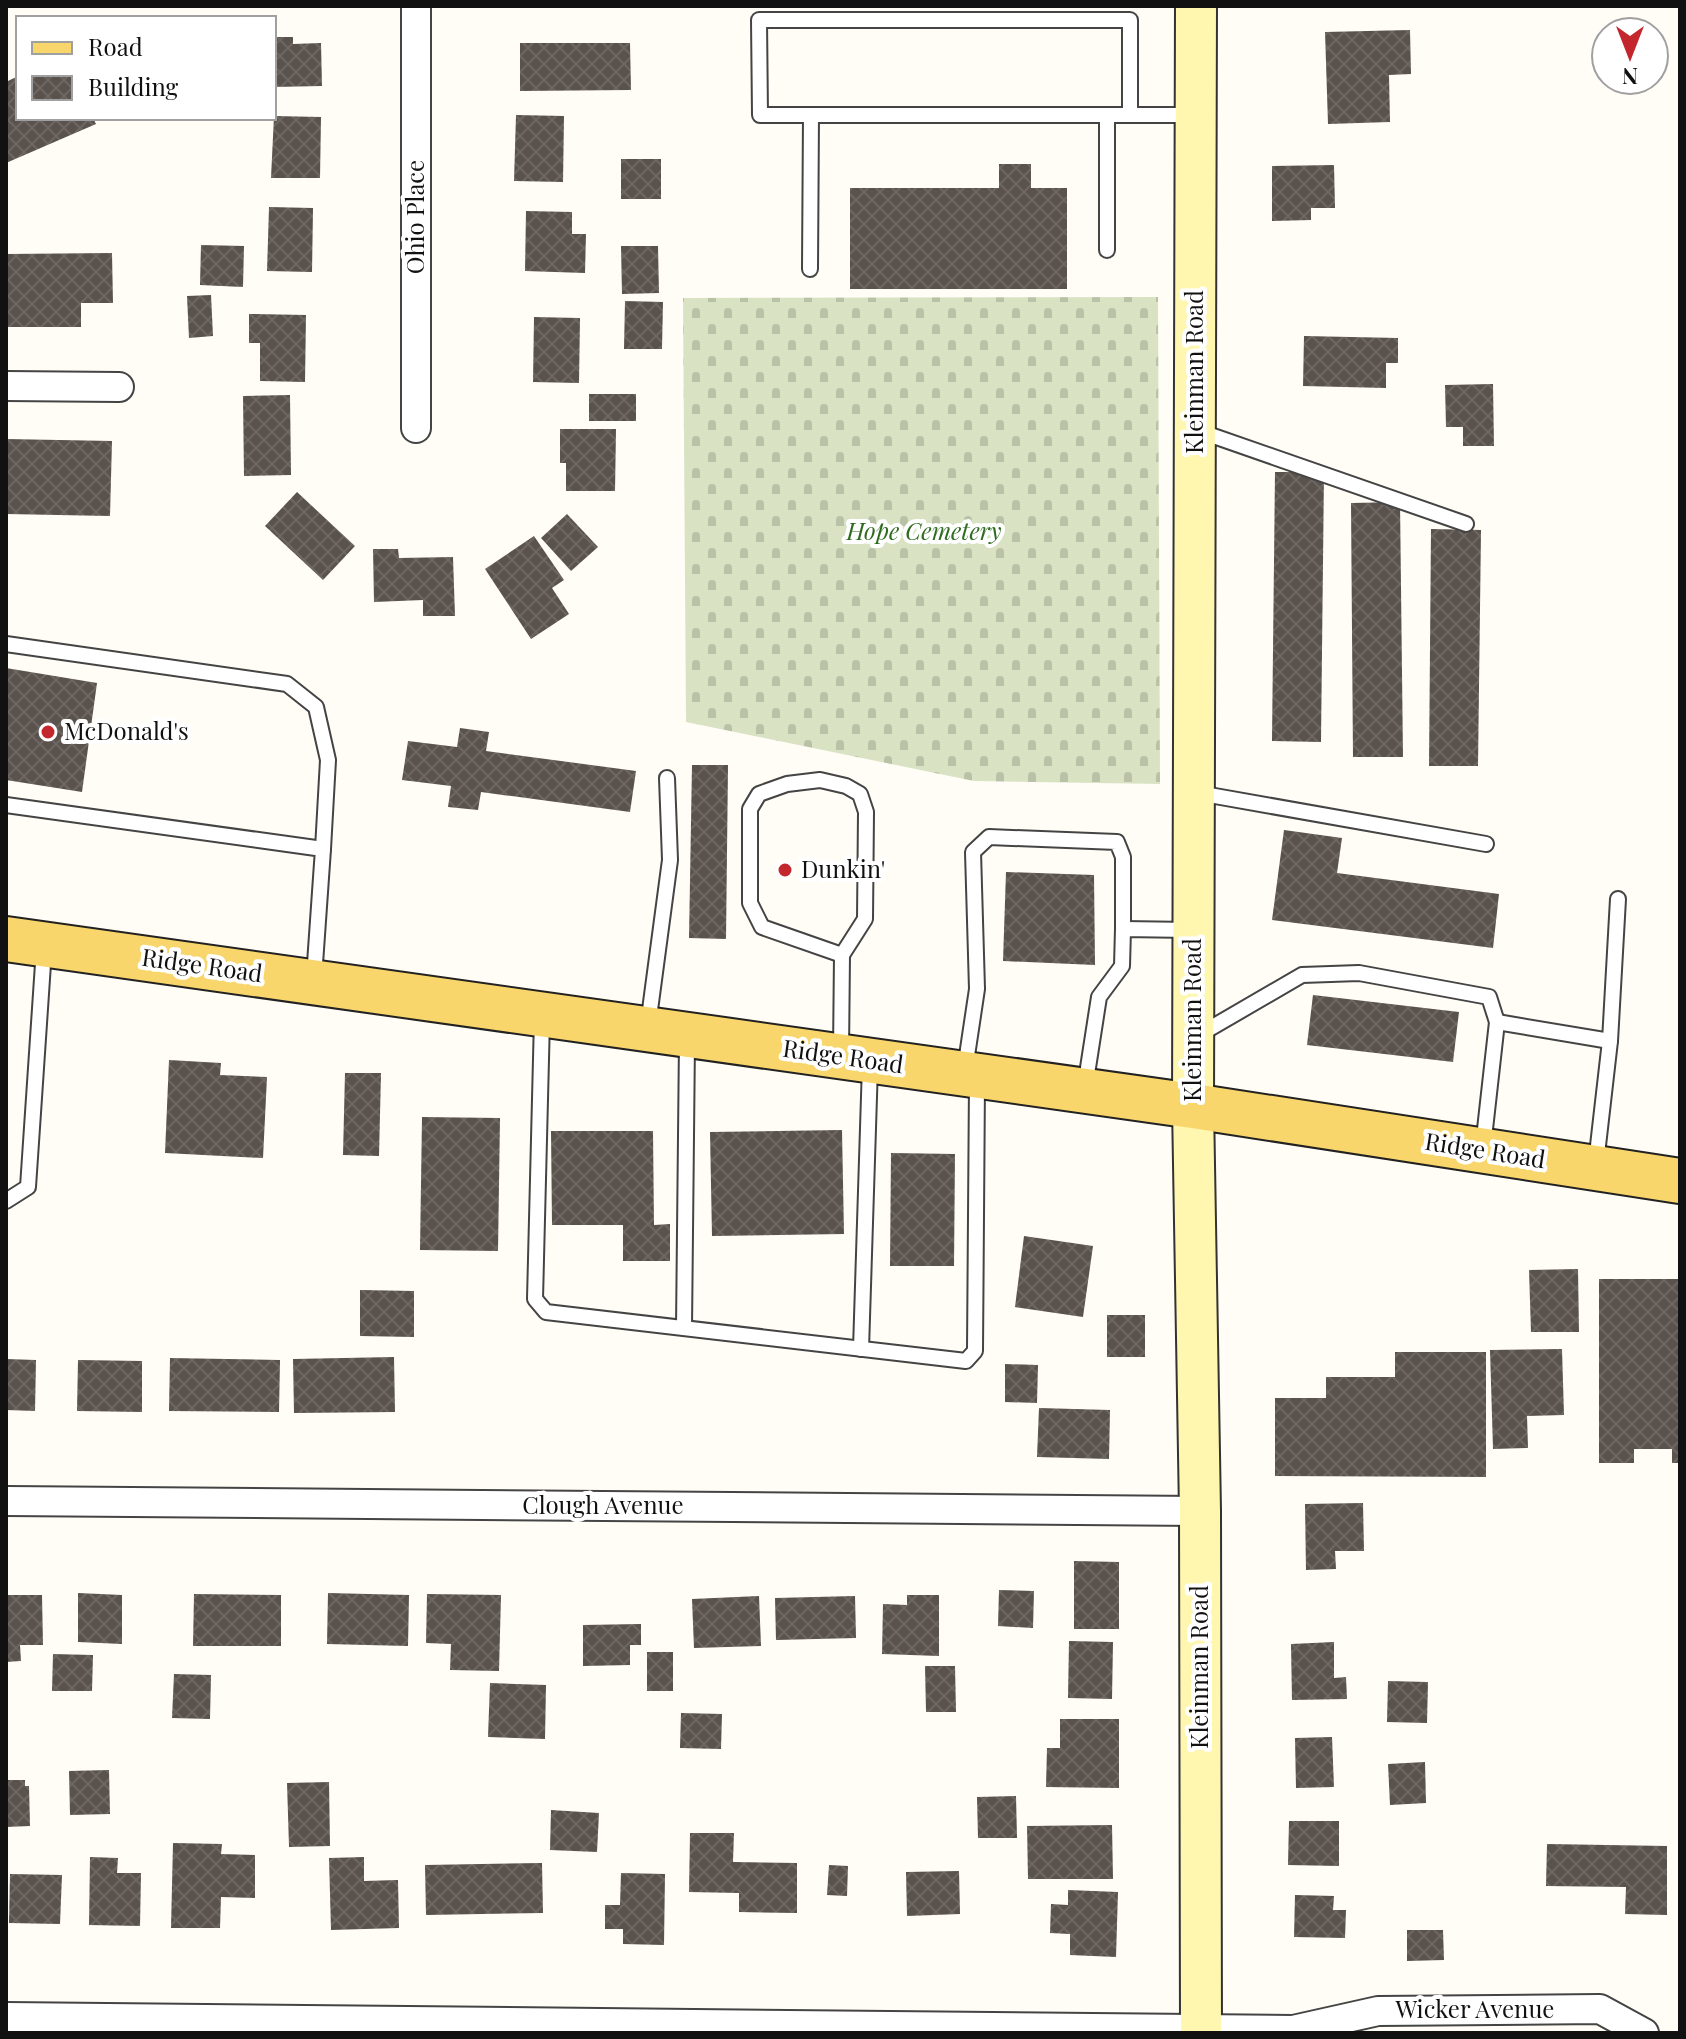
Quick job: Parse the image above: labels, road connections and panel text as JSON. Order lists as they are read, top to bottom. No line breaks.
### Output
{"streets":{"main road":["Ridge Road"],"street":["Ohio Place","Kleinman Road","Clough Avenue","Wicker Avenue"]},"crossings":[["Kleinman Road","Ridge Road"],["Kleinman Road","Clough Avenue"],["Kleinman Road","Wicker Avenue"]],"parks":["Hope Cemetery"],"places":["McDonald's","Dunkin'"],"legend":["Road","Building"],"north":"bottom"}
